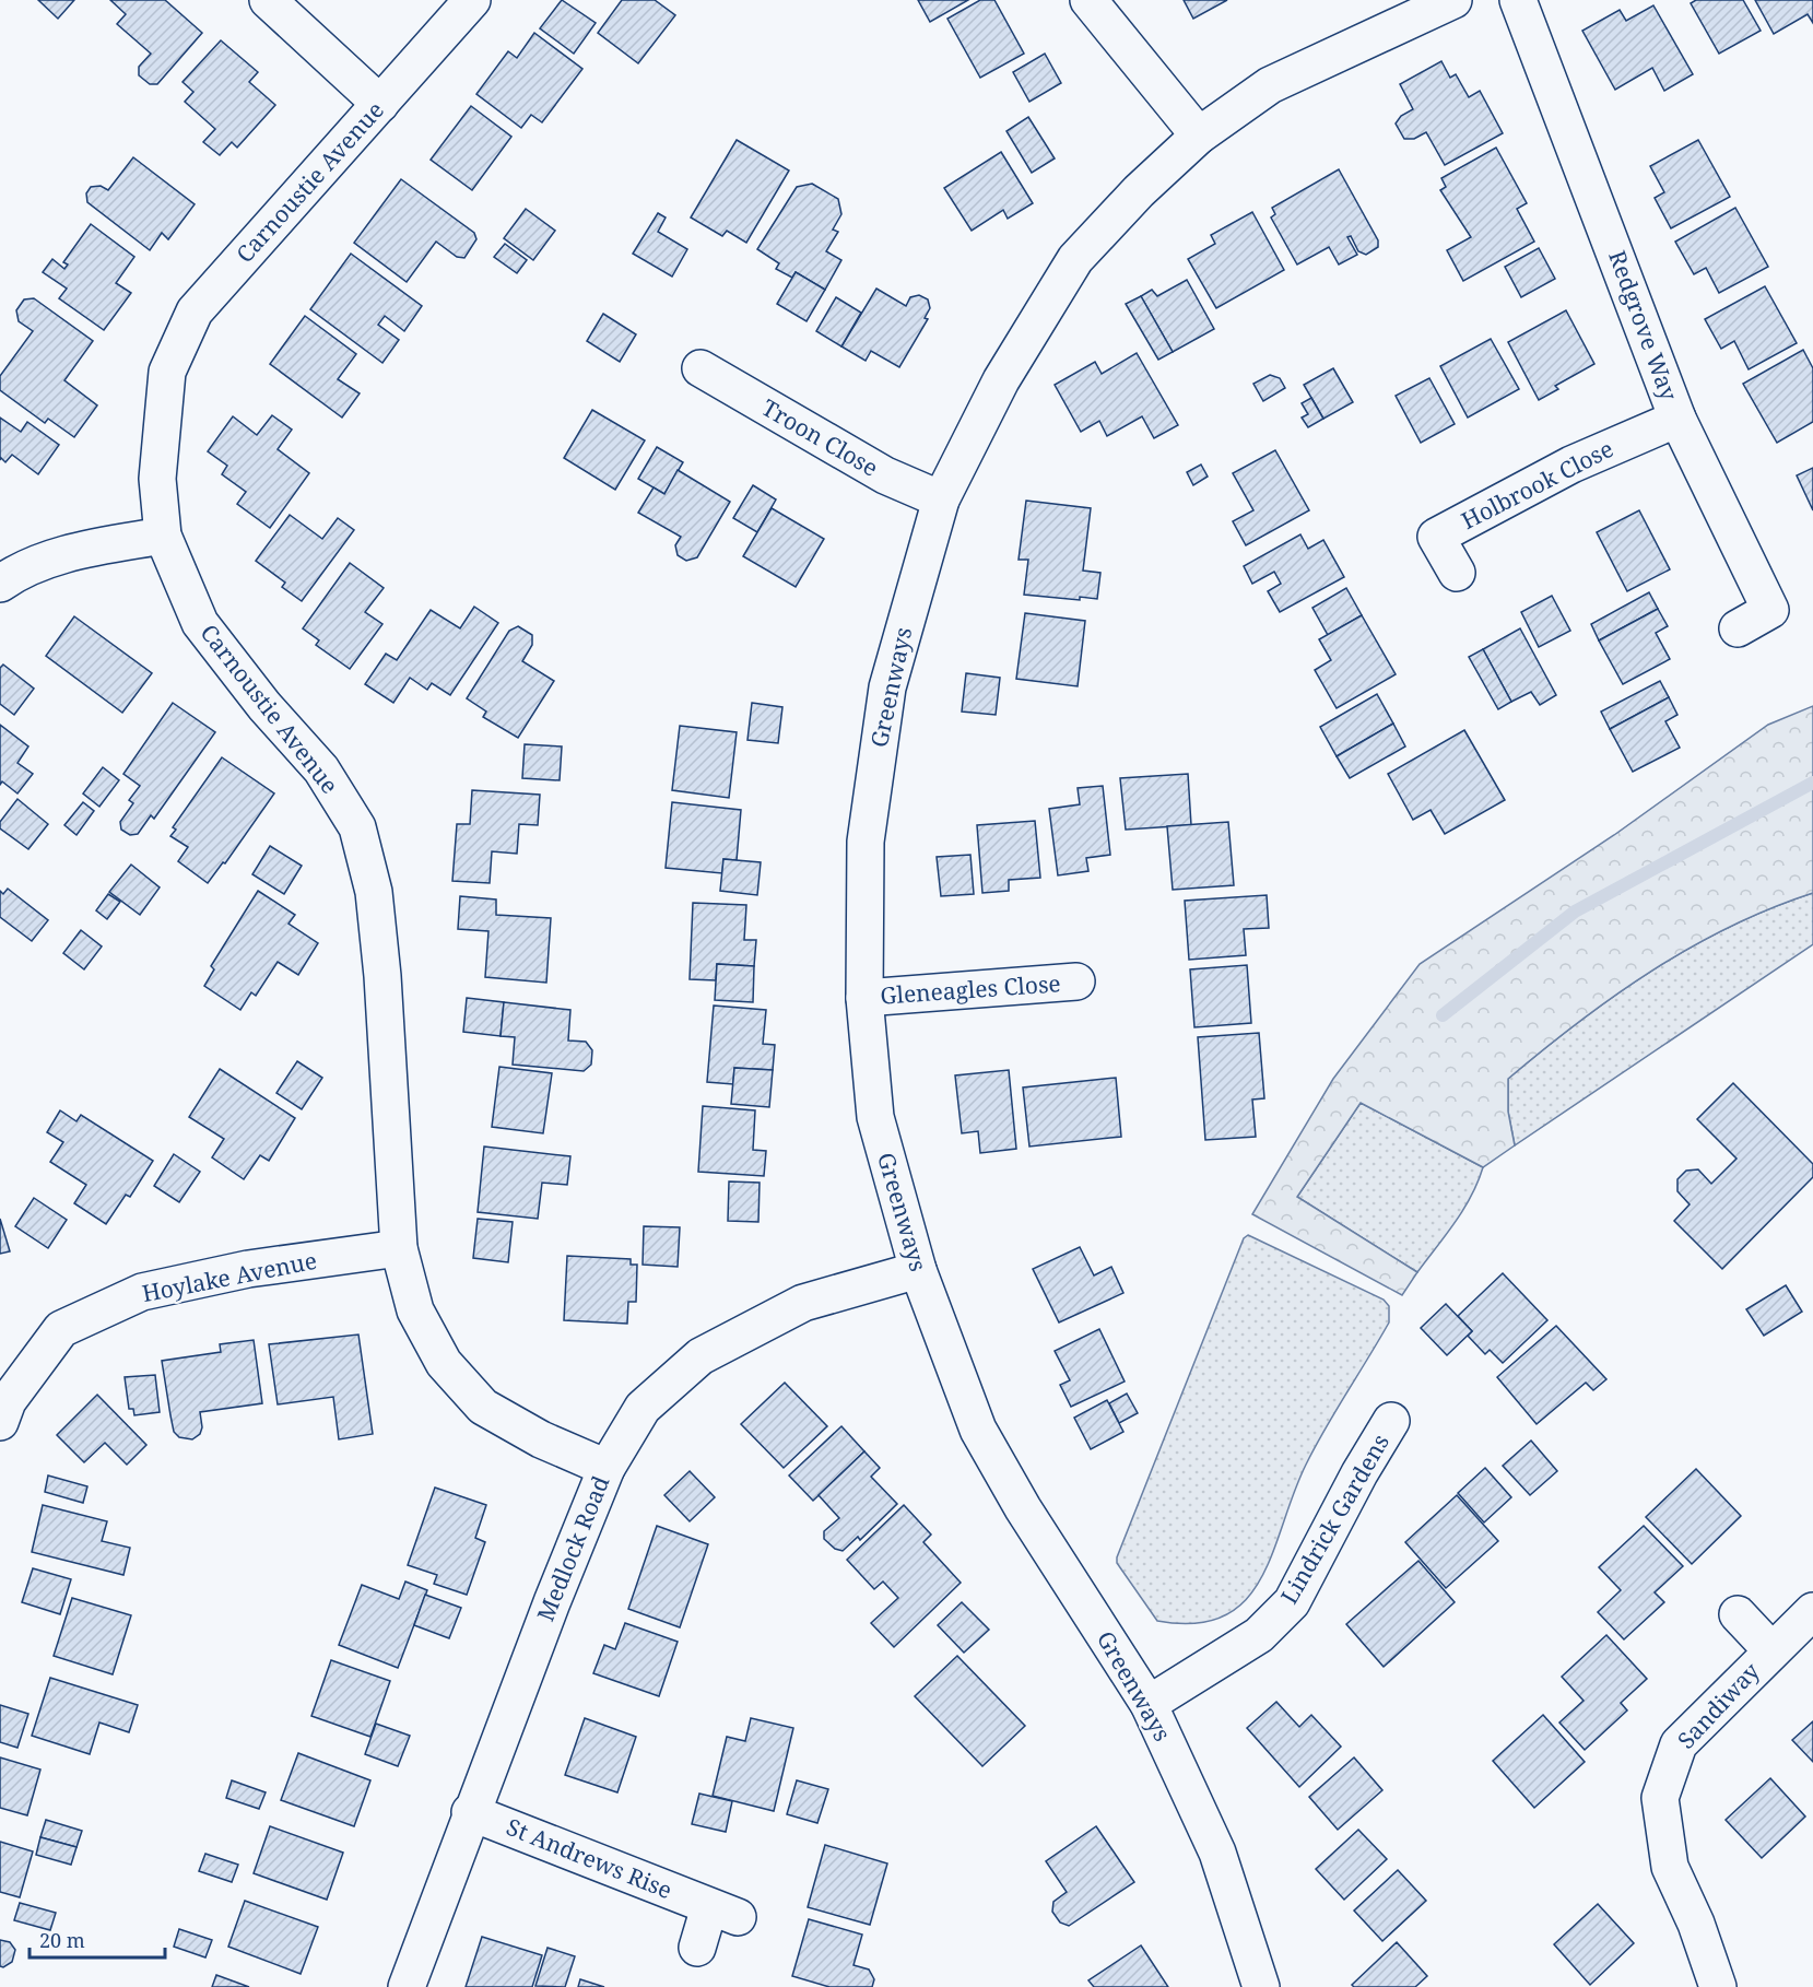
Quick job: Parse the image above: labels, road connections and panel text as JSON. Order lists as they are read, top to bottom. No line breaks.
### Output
{"streets":{"street":["Carnoustie Avenue","Redgrove Way","Troon Close","Holbrook Close","Greenways","Gleneagles Close","Hoylake Avenue","Lindrick Gardens","Medlock Road","Sandiway","St Andrews Rise"]},"crossings":[["Carnoustie Avenue","Hoylake Avenue"],["Carnoustie Avenue","Medlock Road"],["Redgrove Way","Holbrook Close"],["Troon Close","Greenways"],["Greenways","Gleneagles Close"],["Greenways","Lindrick Gardens"],["Greenways","Medlock Road"],["Medlock Road","St Andrews Rise"]],"scale_bar":"20 m"}
